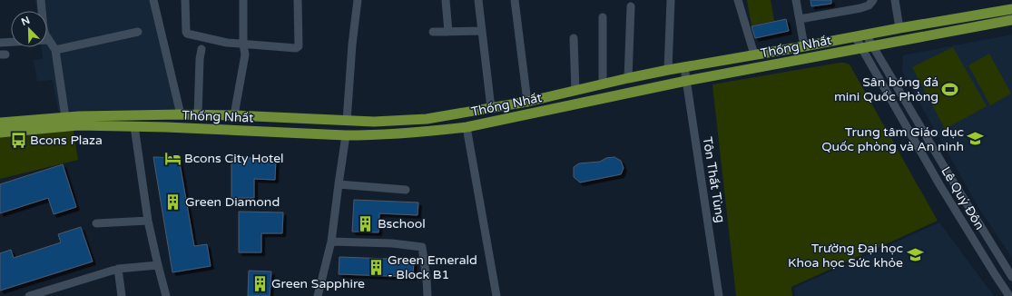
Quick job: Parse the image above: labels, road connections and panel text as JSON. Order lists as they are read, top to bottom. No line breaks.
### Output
{"streets":{"main road":["Thống Nhất"],"street":["Tôn Thất Tùng","Lê Quý Đôn"]},"crossings":[["Thống Nhất","Tôn Thất Tùng"],["Thống Nhất","Lê Quý Đôn"]],"places":{"sports":["Sân bóng đá mini Quốc Phòng"],"school or university":["Trung tâm Giáo dục Quốc phòng và An ninh","Trường Đại học Khoa học Sức khỏe"],"bus stop":["Bcons Plaza"],"hotel":["Bcons City Hotel"],"building":["Green Diamond","Bschool","Green Emerald - Block B1","Green Sapphire"]},"north":"top left"}
